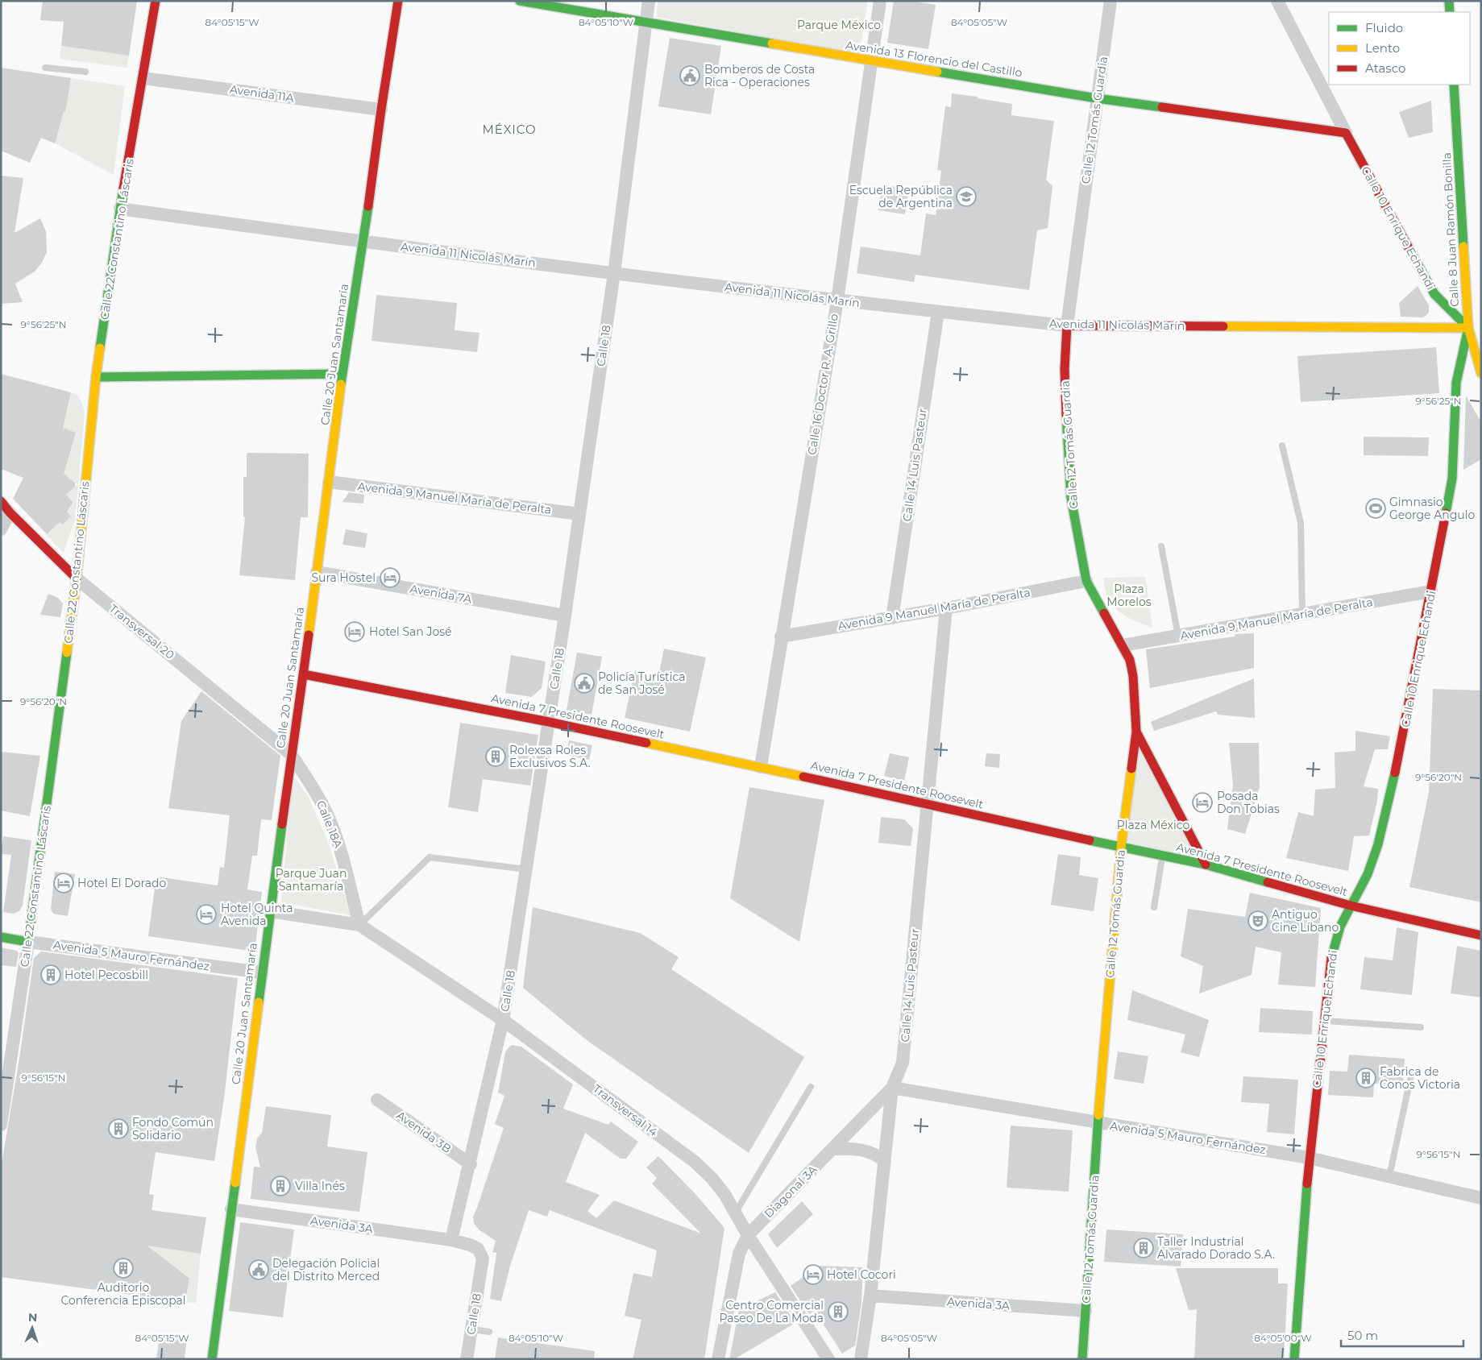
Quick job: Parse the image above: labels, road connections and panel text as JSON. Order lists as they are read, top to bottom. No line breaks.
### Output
{"streets":{"street":["Avenida 13 Florencio del Castillo","Avenida 11A","Calle 12 Tomás Guardia","Calle 10 Enrique Echandi","Calle 8 Juan Ramón Bonilla","Calle 22 Constantino Láscaris","Avenida 11 Nicolás Marín","Calle 18","Calle 20 Juan Santamaría","Calle 16 Doctor R. A. Grillo","Calle 14 Luis Pasteur","Avenida 9 Manuel María de Peralta","Avenida 7A","Transversal 20","Avenida 7 Presidente Roosevelt","Calle 18A","Avenida 5 Mauro Fernández","Transversal 14","Avenida 3B","Diagonal 3A","Avenida 3A"]},"crossings":[["Avenida 13 Florencio del Castillo","Calle 12 Tomás Guardia"],["Avenida 13 Florencio del Castillo","Calle 10 Enrique Echandi"],["Avenida 13 Florencio del Castillo","Calle 18"],["Avenida 13 Florencio del Castillo","Calle 16 Doctor R. A. Grillo"],["Avenida 11A","Calle 22 Constantino Láscaris"],["Avenida 11A","Calle 20 Juan Santamaría"],["Calle 12 Tomás Guardia","Avenida 11 Nicolás Marín"],["Calle 12 Tomás Guardia","Avenida 9 Manuel María de Peralta"],["Calle 12 Tomás Guardia","Avenida 7 Presidente Roosevelt"],["Calle 12 Tomás Guardia","Avenida 5 Mauro Fernández"],["Calle 12 Tomás Guardia","Avenida 3A"],["Calle 10 Enrique Echandi","Calle 8 Juan Ramón Bonilla"],["Calle 10 Enrique Echandi","Avenida 11 Nicolás Marín"],["Calle 10 Enrique Echandi","Avenida 9 Manuel María de Peralta"],["Calle 10 Enrique Echandi","Avenida 7 Presidente Roosevelt"],["Calle 10 Enrique Echandi","Avenida 5 Mauro Fernández"],["Calle 8 Juan Ramón Bonilla","Avenida 11 Nicolás Marín"],["Calle 22 Constantino Láscaris","Avenida 11 Nicolás Marín"],["Calle 22 Constantino Láscaris","Transversal 20"],["Calle 22 Constantino Láscaris","Avenida 5 Mauro Fernández"],["Avenida 11 Nicolás Marín","Calle 18"],["Avenida 11 Nicolás Marín","Calle 20 Juan Santamaría"],["Avenida 11 Nicolás Marín","Calle 16 Doctor R. A. Grillo"],["Avenida 11 Nicolás Marín","Calle 14 Luis Pasteur"],["Calle 18","Avenida 9 Manuel María de Peralta"],["Calle 18","Avenida 7A"],["Calle 18","Avenida 7 Presidente Roosevelt"],["Calle 18","Transversal 14"],["Calle 18","Avenida 3B"],["Calle 18","Avenida 3A"],["Calle 20 Juan Santamaría","Avenida 9 Manuel María de Peralta"],["Calle 20 Juan Santamaría","Avenida 7A"],["Calle 20 Juan Santamaría","Transversal 20"],["Calle 20 Juan Santamaría","Avenida 7 Presidente Roosevelt"],["Calle 20 Juan Santamaría","Calle 18A"],["Calle 20 Juan Santamaría","Avenida 5 Mauro Fernández"],["Calle 20 Juan Santamaría","Avenida 3A"],["Calle 16 Doctor R. A. Grillo","Avenida 9 Manuel María de Peralta"],["Calle 16 Doctor R. A. Grillo","Avenida 7 Presidente Roosevelt"],["Calle 14 Luis Pasteur","Avenida 9 Manuel María de Peralta"],["Calle 14 Luis Pasteur","Avenida 7 Presidente Roosevelt"],["Calle 14 Luis Pasteur","Avenida 5 Mauro Fernández"],["Calle 14 Luis Pasteur","Diagonal 3A"],["Calle 14 Luis Pasteur","Avenida 3A"],["Transversal 20","Calle 18A"],["Calle 18A","Transversal 14"],["Avenida 5 Mauro Fernández","Diagonal 3A"],["Transversal 14","Diagonal 3A"]],"districts":["MÉXICO"],"parks":["Parque México","Plaza Morelos","Plaza México","Parque Juan Santamaría"],"places":{"public building":["Bomberos de Costa Rica - Operaciones","Policía Turística de San José","Delegación Policial del Distrito Merced"],"school or university":["Escuela República de Argentina"],"sports":["Gimnasio George Angulo"],"hotel":["Sura Hostel","Hotel San José","Posada Don Tobias","Hotel El Dorado","Hotel Quinta Avenida","Hotel Cocori"],"building":["Rolexsa Roles Exclusivos S.A.","Hotel Pecosbill","Fabrica de Conos Victoria","Fondo Común Solidario","Villa Inés","Taller Industrial Alvarado Dorado S.A.","Auditorio Conferencia Episcopal","Centro Comercial Paseo De La Moda"],"theatre":["Antiguo Cine Líbano"]},"legend":["Fluido","Lento","Atasco"],"scale_bar":"50 m","north":"top","coordinates":["84°05'15\"W","84°05'10\"W","84°05'05\"W","9°56'25\"N","9°56'20\"N","9°56'15\"N","84°05'00\"W"]}
